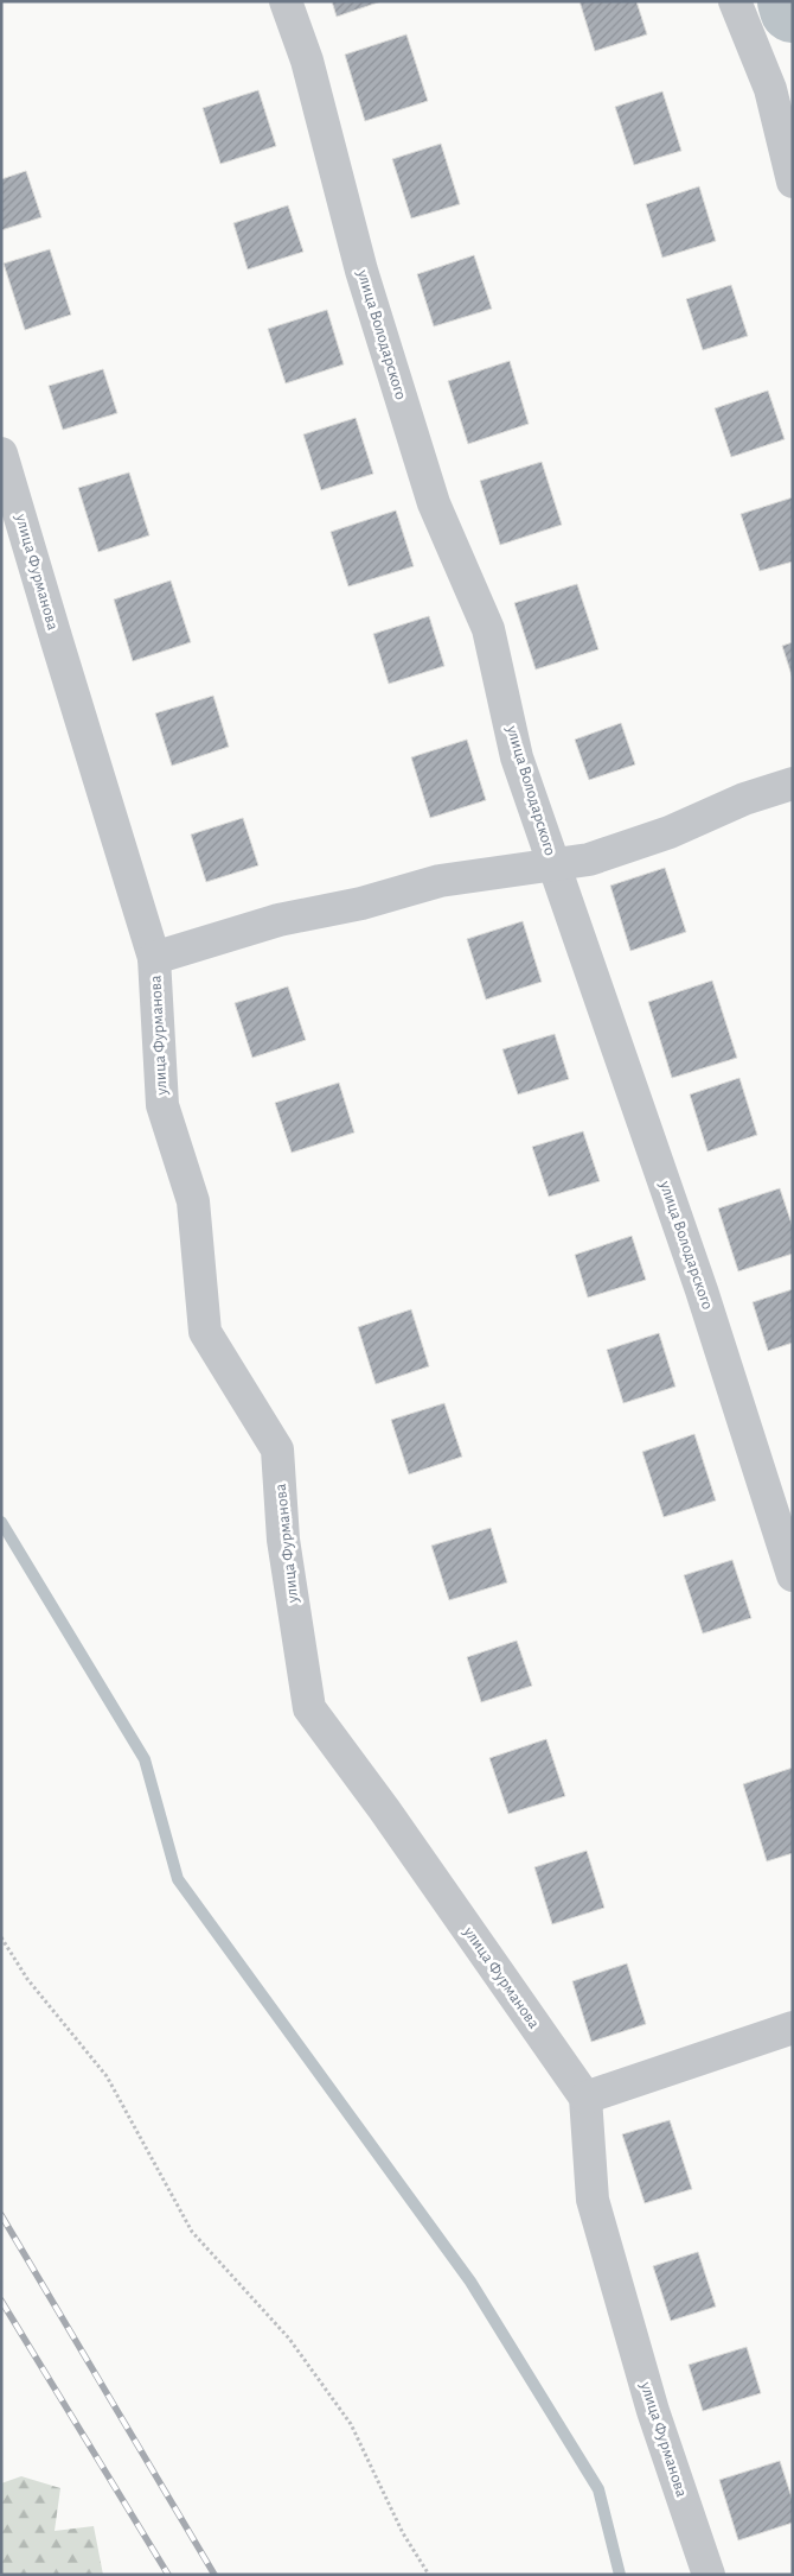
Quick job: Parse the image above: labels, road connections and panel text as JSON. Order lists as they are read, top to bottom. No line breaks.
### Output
{"streets":{"street":["улица Володарского","улица Фурманова"]}}
